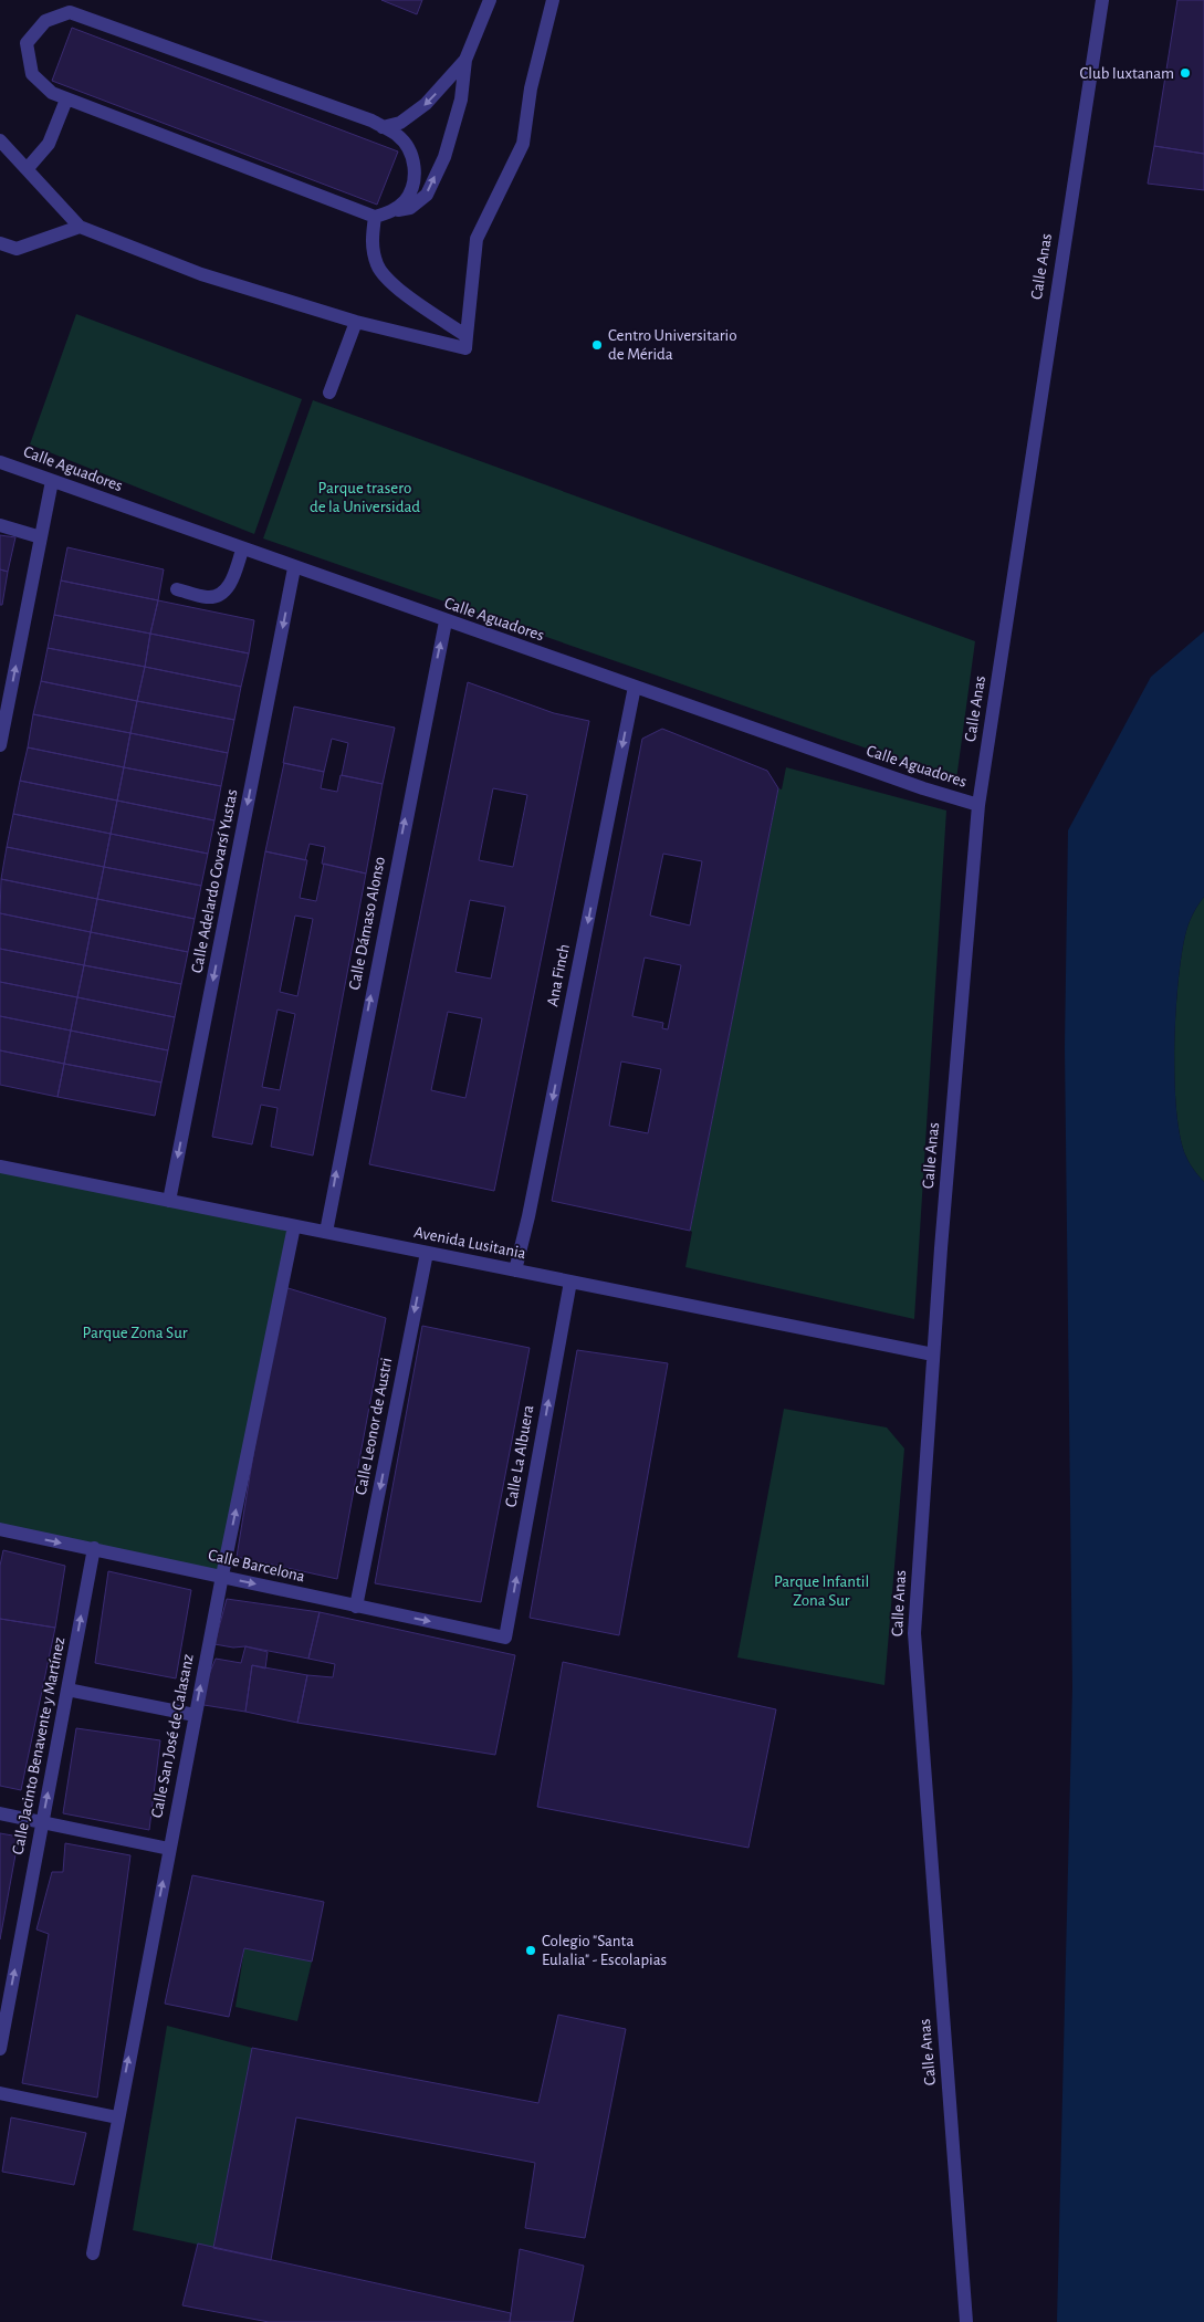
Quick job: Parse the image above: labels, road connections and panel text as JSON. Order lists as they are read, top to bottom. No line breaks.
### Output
{"streets":{"street":["Calle Anas","Calle Aguadores","Calle Adelardo Covarsí Yustas","Calle Dámaso Alonso","Ana Finch","Avenida Lusitania","Calle Leonor de Austri","Calle La Albuera","Calle Barcelona","Calle San José de Calasanz","Calle Jacinto Benavente y Martínez"]},"crossings":[["Calle Anas","Calle Aguadores"],["Calle Anas","Avenida Lusitania"],["Calle Aguadores","Calle Adelardo Covarsí Yustas"],["Calle Aguadores","Calle Dámaso Alonso"],["Calle Aguadores","Ana Finch"],["Calle Adelardo Covarsí Yustas","Avenida Lusitania"],["Calle Dámaso Alonso","Avenida Lusitania"],["Ana Finch","Avenida Lusitania"],["Avenida Lusitania","Calle Leonor de Austri"],["Avenida Lusitania","Calle La Albuera"],["Avenida Lusitania","Calle San José de Calasanz"],["Calle Leonor de Austri","Calle Barcelona"],["Calle La Albuera","Calle Barcelona"],["Calle Barcelona","Calle San José de Calasanz"],["Calle Barcelona","Calle Jacinto Benavente y Martínez"]],"one_way":["Calle Adelardo Covarsí Yustas","Calle Dámaso Alonso","Ana Finch","Calle Leonor de Austri","Calle La Albuera","Calle Barcelona","Calle San José de Calasanz","Calle Jacinto Benavente y Martínez"],"parks":["Parque trasero de la Universidad","Parque Zona Sur","Parque Infantil Zona Sur"],"places":["Club Iuxtanam","Centro Universitario de Mérida","Colegio \"Santa Eulalia\" - Escolapias"]}
